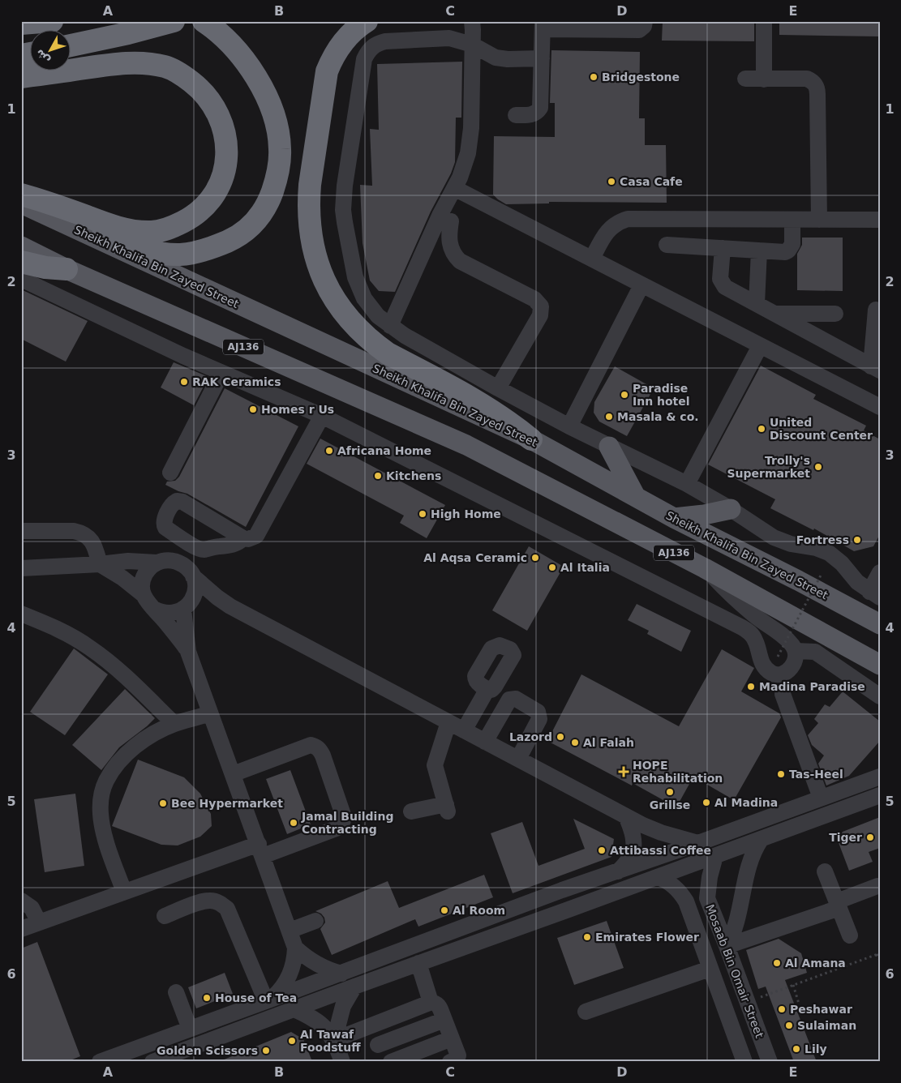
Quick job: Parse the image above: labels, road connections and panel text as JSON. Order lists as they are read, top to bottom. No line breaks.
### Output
{"streets":{"main road":["Sheikh Khalifa Bin Zayed Street","AJ136"],"street":["Mosaab Bin Omair Street"]},"places":{"other":["Bridgestone","Casa Cafe","RAK Ceramics","Paradise Inn hotel","Homes r Us","Masala & co.","United Discount Center","Africana Home","Trolly's Supermarket","Kitchens","High Home","Fortress","Al Aqsa Ceramic","Al Italia","Madina Paradise","Lazord","Al Falah","Tas-Heel","Grillse","Al Madina","Bee Hypermarket","Jamal Building Contracting","Tiger","Attibassi Coffee","Al Room","Emirates Flower","Al Amana","House of Tea","Peshawar","Sulaiman","Al Tawaf Foodstuff","Lily","Golden Scissors"],"health":["HOPE Rehabilitation"]},"north":"bottom left","grid":{"columns":["A","B","C","D","E"],"rows":["1","2","3","4","5","6"]}}
